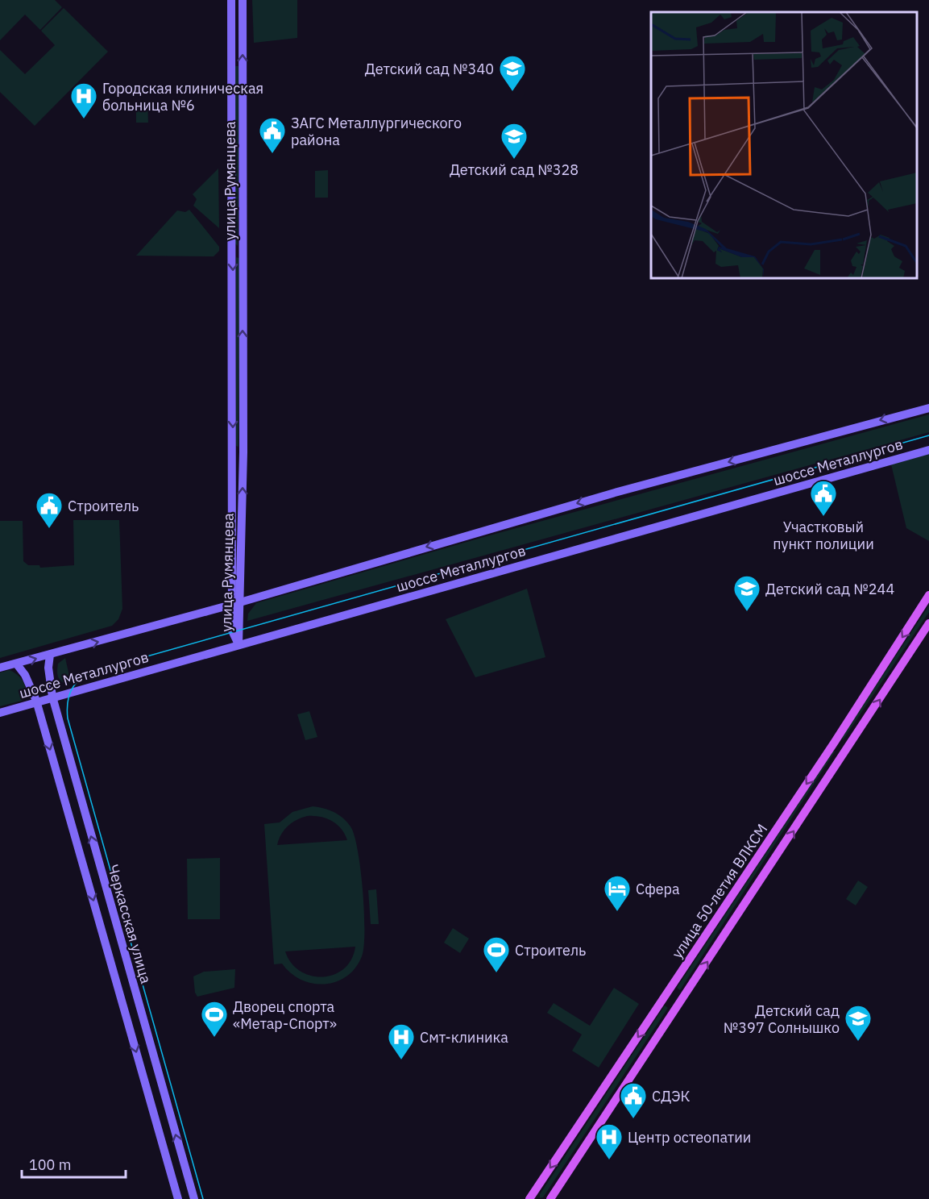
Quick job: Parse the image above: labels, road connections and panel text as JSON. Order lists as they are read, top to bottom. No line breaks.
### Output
{"streets":{"main road":["улица Румянцева","шоссе Металлургов","улица 50-летия ВЛКСМ","Черкасская улица"]},"crossings":[["улица Румянцева","шоссе Металлургов"],["шоссе Металлургов","Черкасская улица"]],"places":{"school or university":["Детский сад №340","Детский сад №328","Детский сад №244","Детский сад №397 Солнышко"],"hospital":["Городская клиническая больница №6","Смт-клиника","Центр остеопатии"],"public building":["ЗАГС Металлургического района","Участковый пункт полиции","Строитель","СДЭК"],"hotel":["Сфера"],"sports":["Cтроитель","Дворец спорта «Метар-Спорт»"]},"scale_bar":"100 m"}
